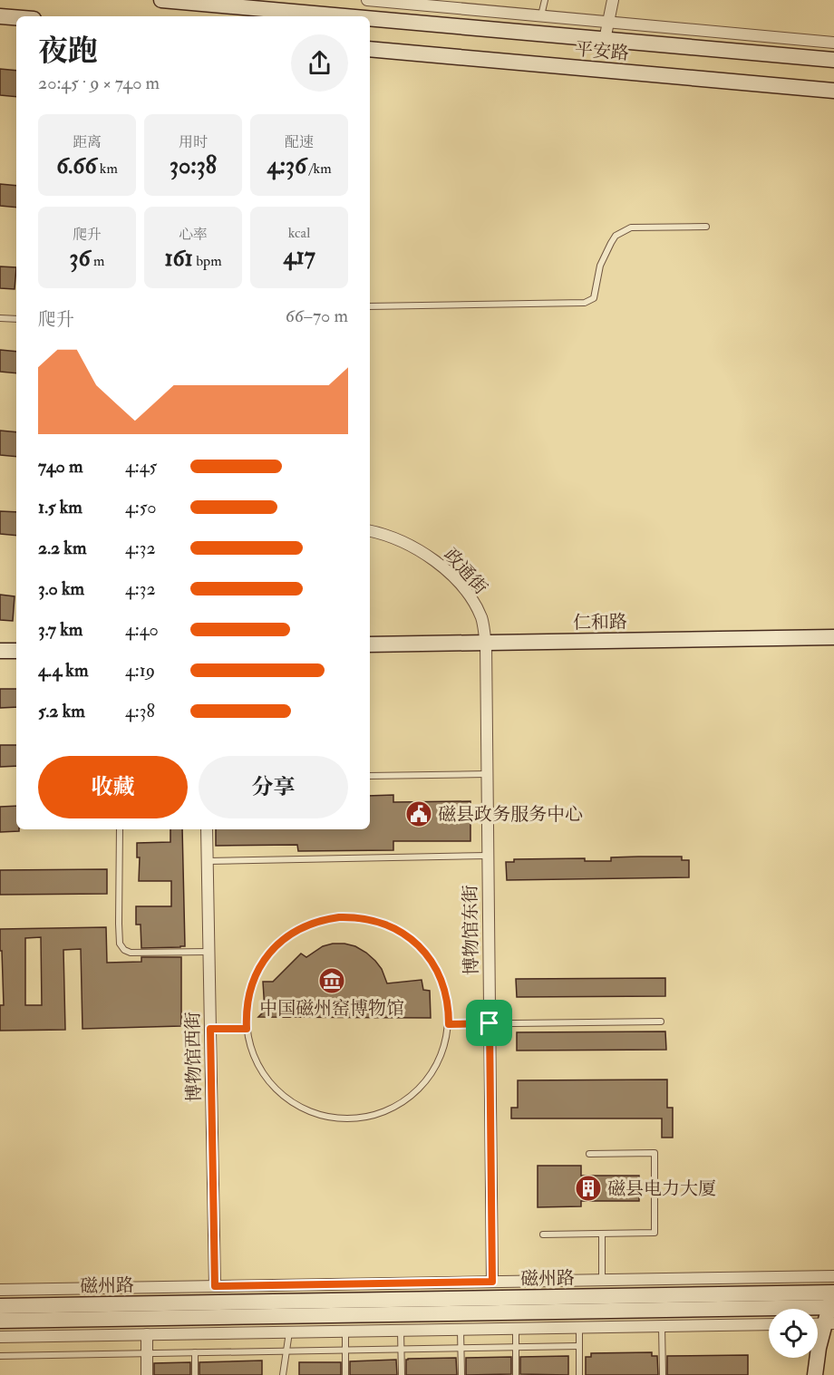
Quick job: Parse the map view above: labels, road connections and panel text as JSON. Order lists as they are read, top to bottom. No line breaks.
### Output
{"streets":{"main road":["平安路","仁和路","磁州路"],"street":["政通街","博物馆东街","博物馆西街"]},"crossings":[["政通街","仁和路"],["政通街","博物馆东街"],["仁和路","博物馆东街"]],"places":{"public building":["磁县政务服务中心"],"museum":["中国磁州窑博物馆"],"building":["磁县电力大厦"]},"page":{"heading":["夜跑","20:45 · 9 × 740 m"],"stats":[["距离","6.66 km"],["用时","30:38"],["配速","4:36 /km"],["爬升","36 m"],["心率","161 bpm"],["kcal","417"]],"chart":["爬升","66–70 m"],"list":[{"name":"740 m","note":"4:45"},{"name":"1.5 km","note":"4:50"},{"name":"2.2 km","note":"4:32"},{"name":"3.0 km","note":"4:32"},{"name":"3.7 km","note":"4:40"},{"name":"4.4 km","note":"4:19"},{"name":"5.2 km","note":"4:38"}],"buttons":["收藏","分享"]}}
